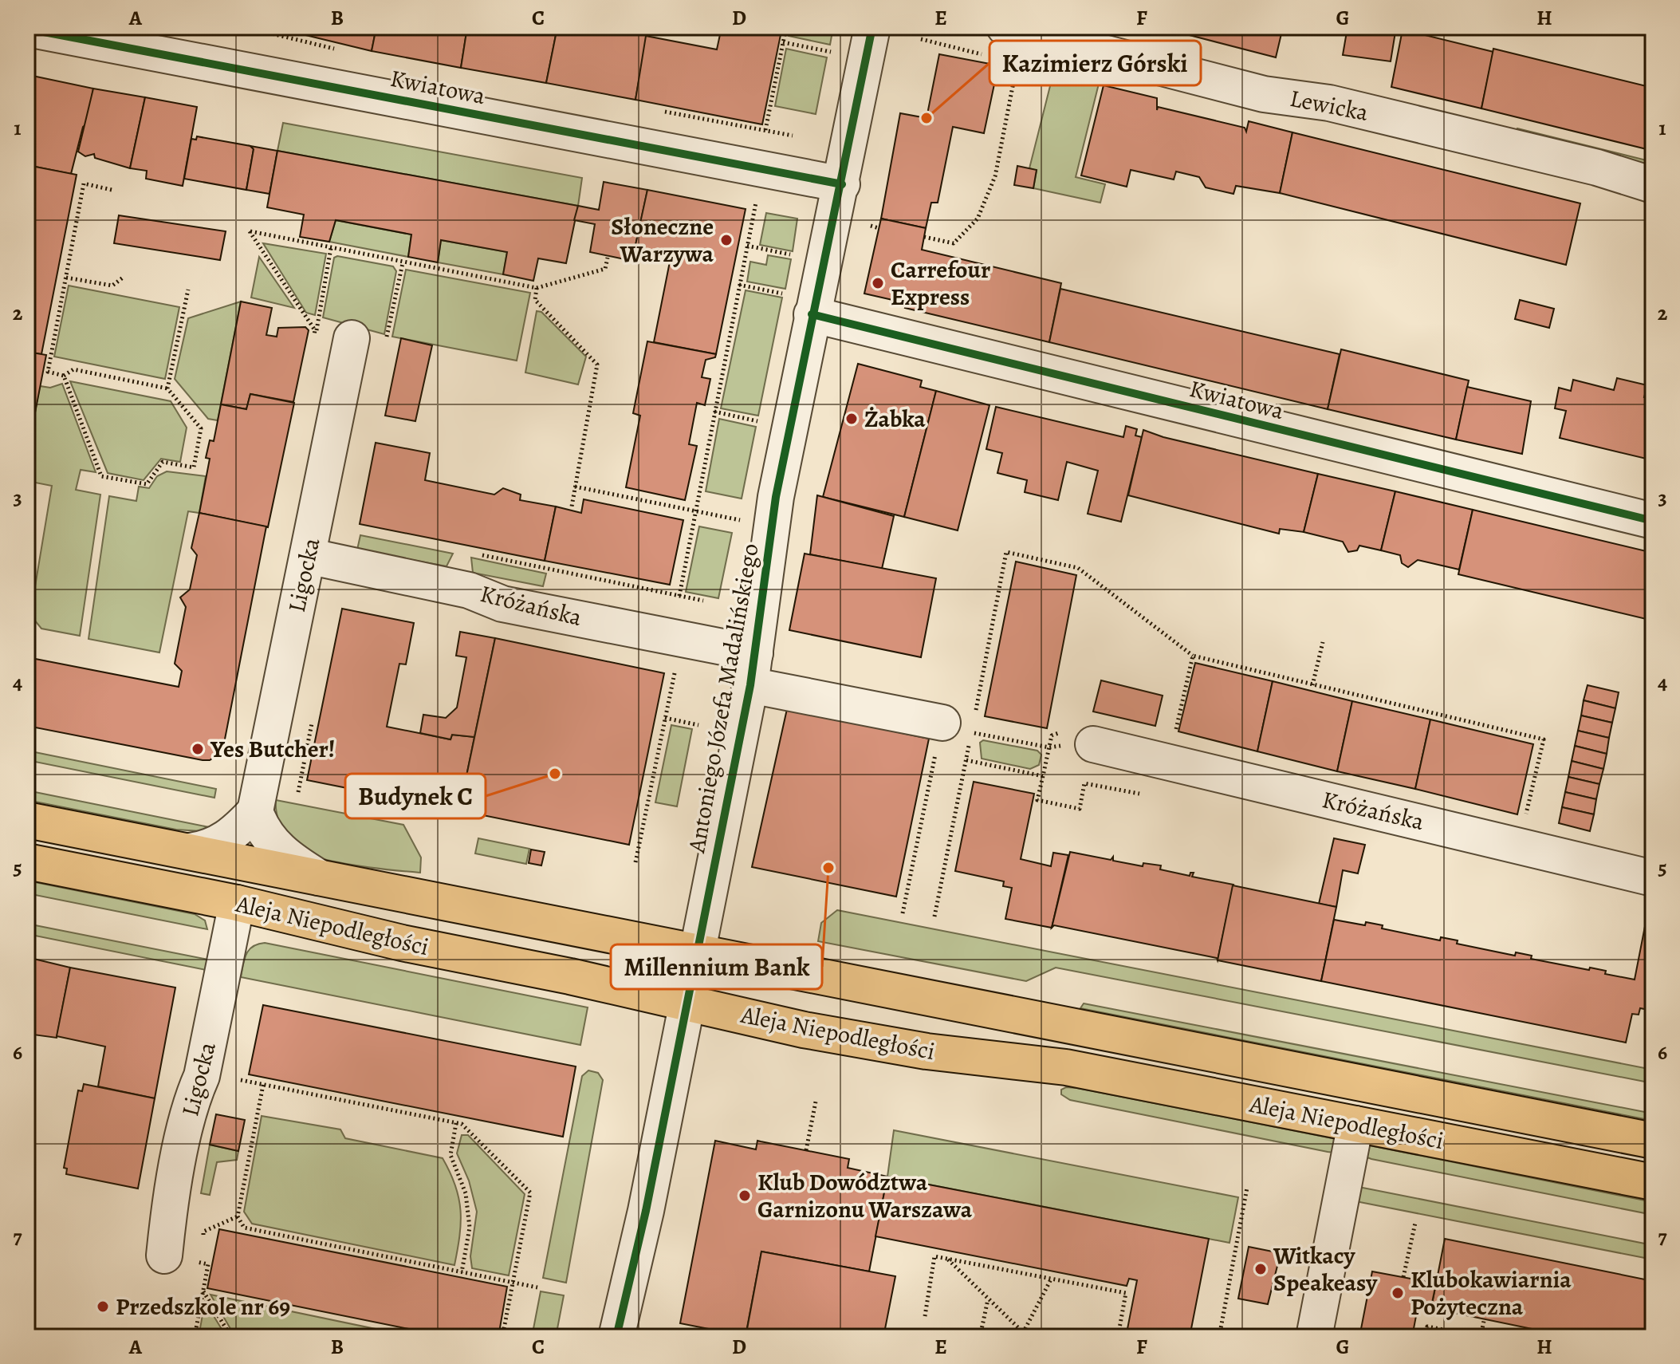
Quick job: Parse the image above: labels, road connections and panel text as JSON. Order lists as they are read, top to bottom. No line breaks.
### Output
{"streets":{"main road":["Aleja Niepodległości"],"street":["Kwiatowa","Lewicka","Ligocka","Króżańska","Antoniego Józefa Madalińskiego"]},"crossings":[["Kwiatowa","Antoniego Józefa Madalińskiego"],["Ligocka","Króżańska"],["Ligocka","Aleja Niepodległości"],["Króżańska","Antoniego Józefa Madalińskiego"],["Antoniego Józefa Madalińskiego","Aleja Niepodległości"]],"places":["Kazimierz Górski","Słoneczne Warzywa","Carrefour Express","Żabka","Yes Butcher!","Budynek C","Millennium Bank","Klub Dowództwa Garnizonu Warszawa","Witkacy Speakeasy","Klubokawiarnia Pożyteczna","Przedszkole nr 69"],"grid":{"columns":["A","B","C","D","E","F","G","H"],"rows":["1","2","3","4","5","6","7"]}}
